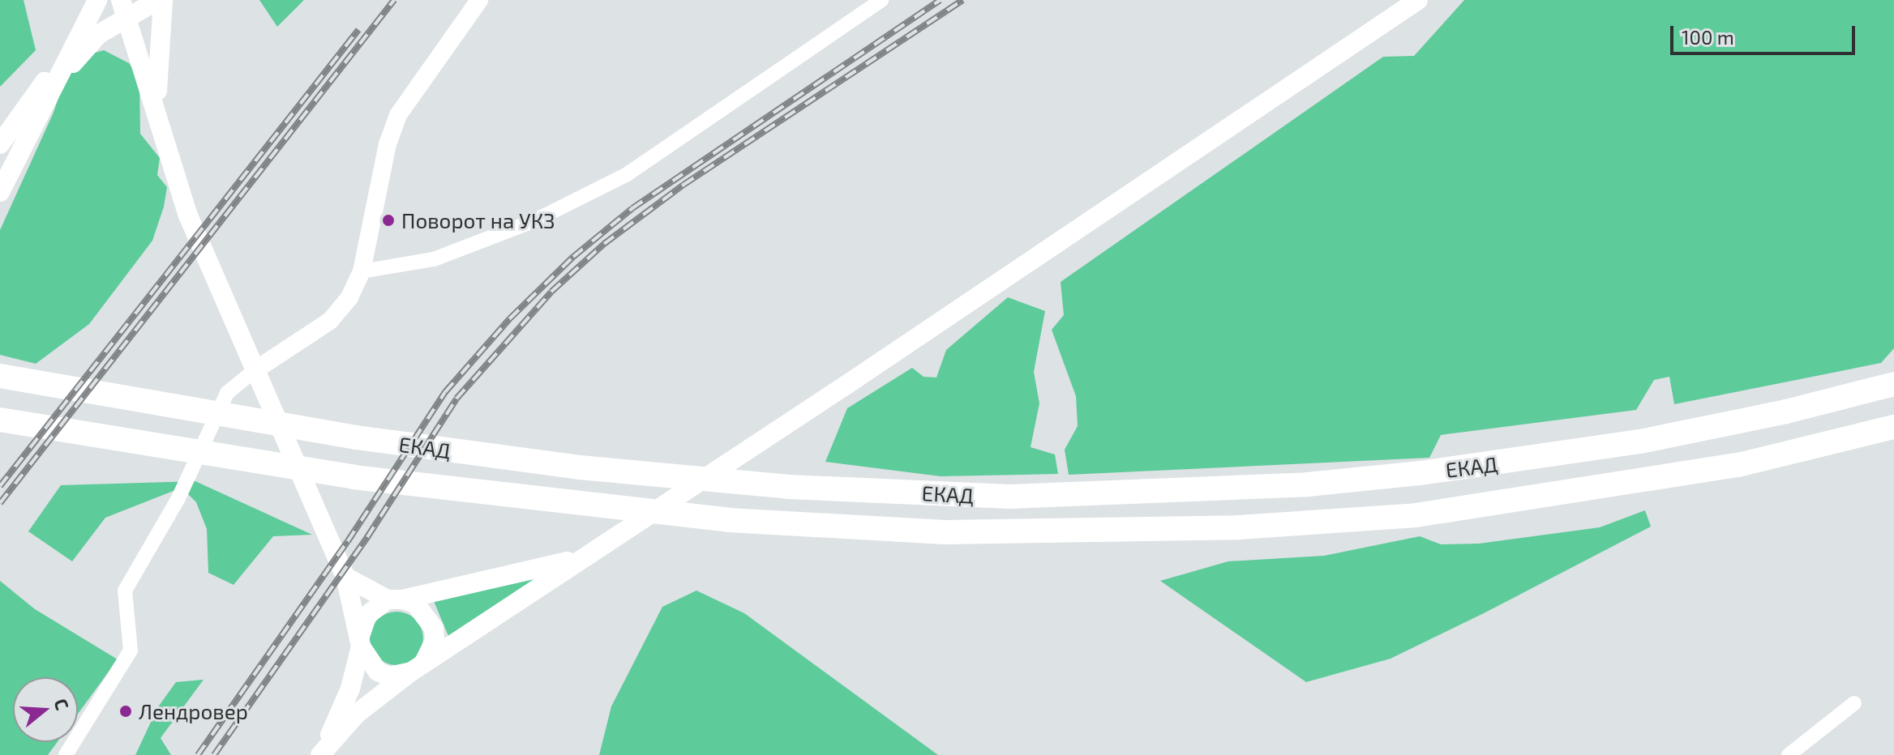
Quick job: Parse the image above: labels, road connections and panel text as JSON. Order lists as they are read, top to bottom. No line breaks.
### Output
{"streets":{"highway":["ЕКАД"]},"places":["Поворот на УКЗ","Лендровер"],"scale_bar":"100 m","north":"right"}
